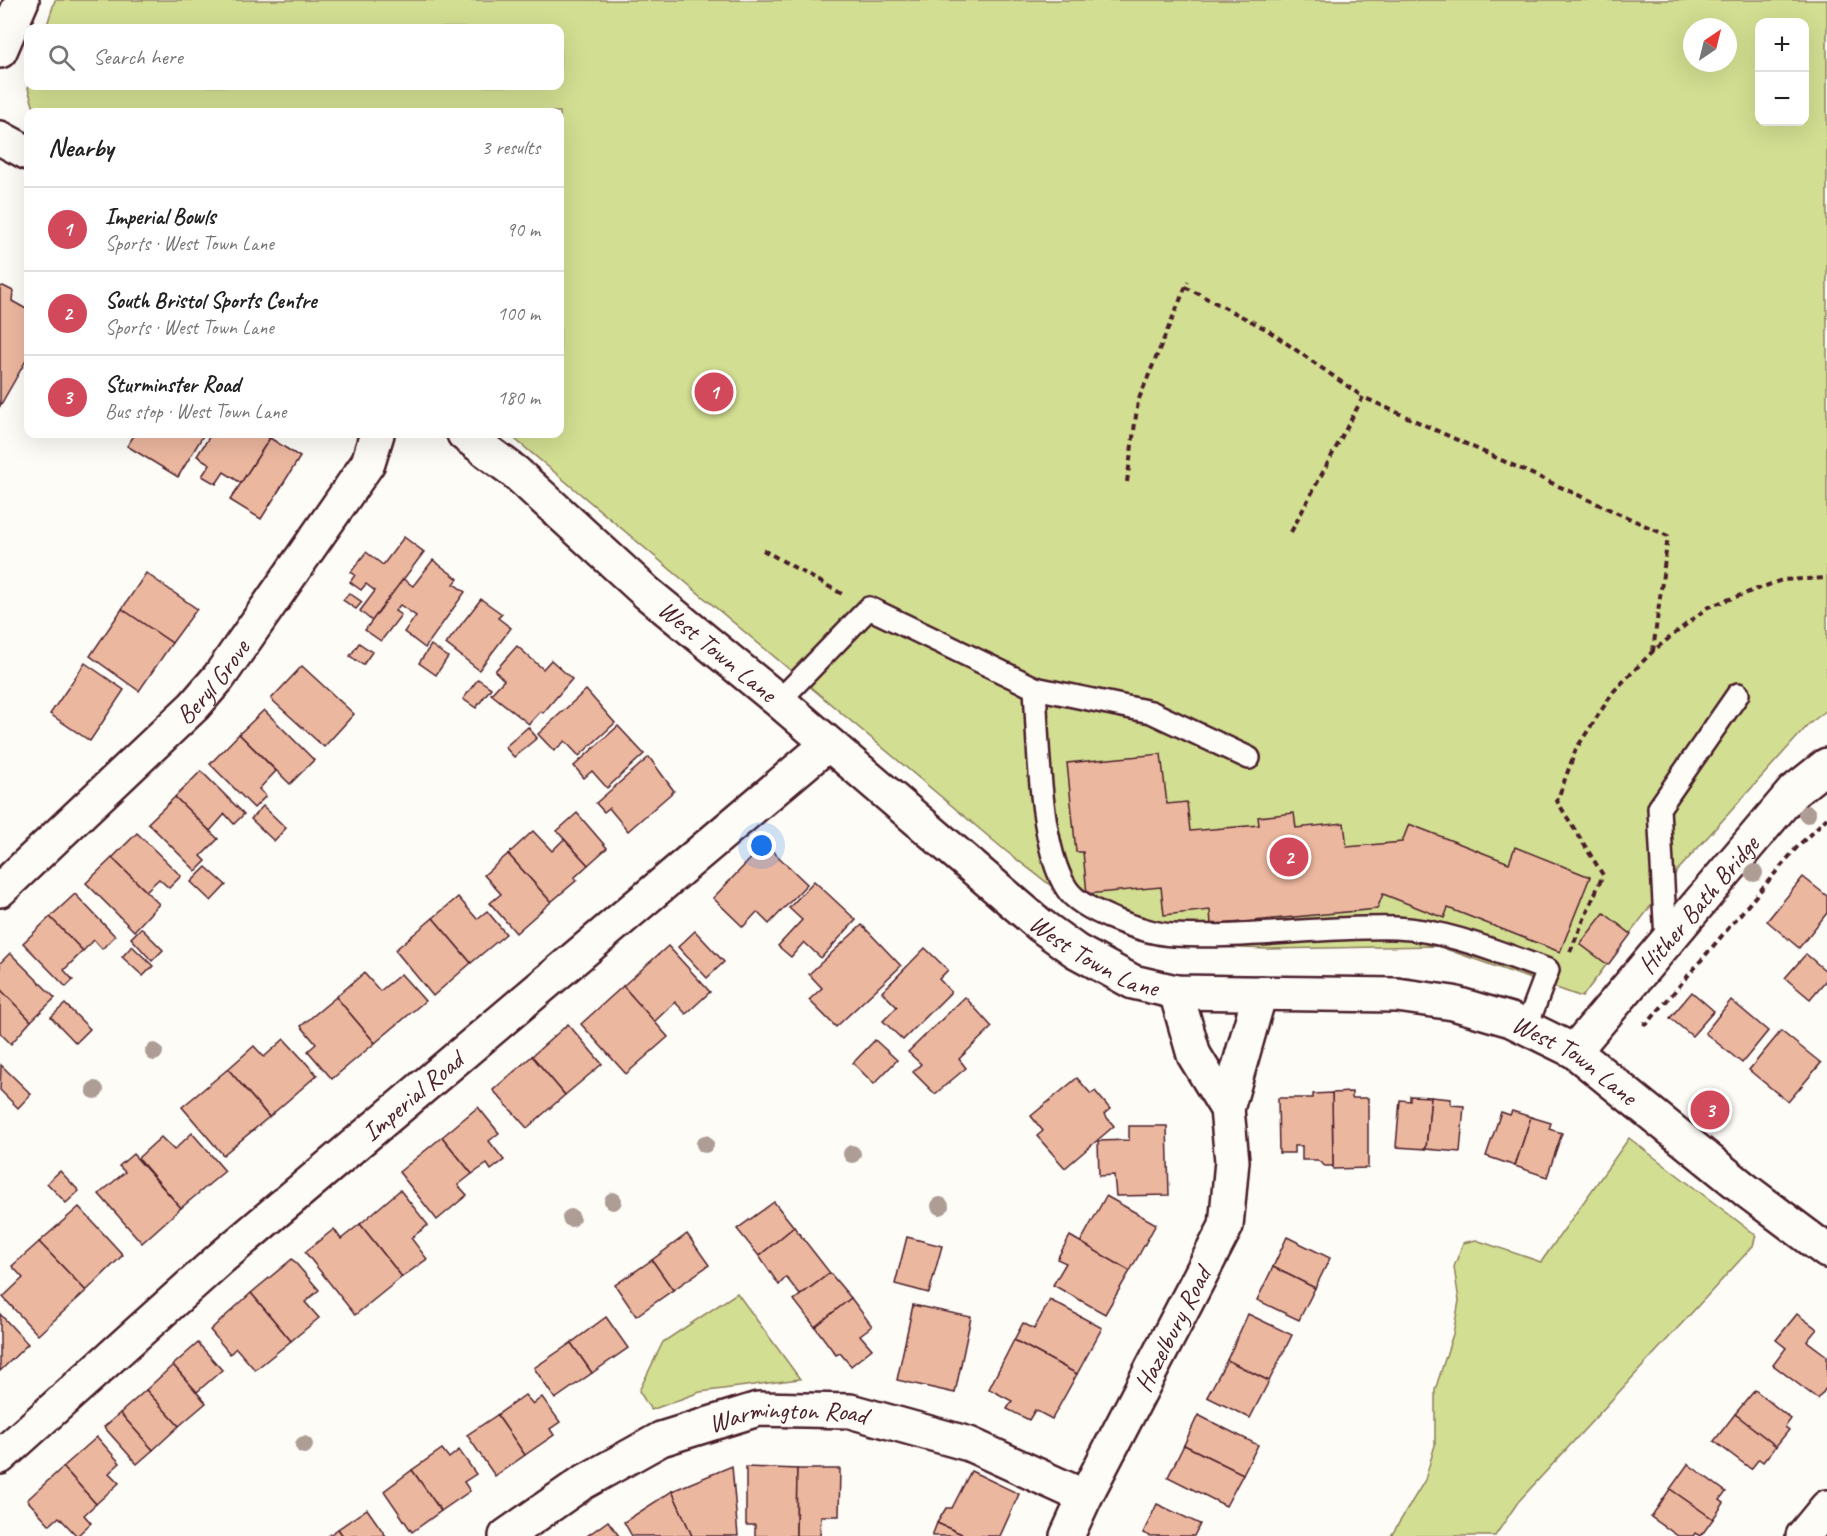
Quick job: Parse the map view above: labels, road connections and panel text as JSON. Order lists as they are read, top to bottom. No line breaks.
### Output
{"streets":{"main road":["West Town Lane","Beryl Grove","Hither Bath Bridge","Imperial Road","Hazelbury Road","Warmington Road"]},"crossings":[["West Town Lane","Hither Bath Bridge"],["West Town Lane","Imperial Road"],["West Town Lane","Hazelbury Road"],["Hazelbury Road","Warmington Road"]],"north":"top right","page":{"map_buttons":["+","−"],"search":"Search here","heading":["Nearby","3 results"],"list":[{"mark":"1","name":"Imperial Bowls","note":"Sports · West Town Lane","value":"90 m"},{"mark":"2","name":"South Bristol Sports Centre","note":"Sports · West Town Lane","value":"100 m"},{"mark":"3","name":"Sturminster Road","note":"Bus stop · West Town Lane","value":"180 m"}],"pins":["1","2","3"]}}
